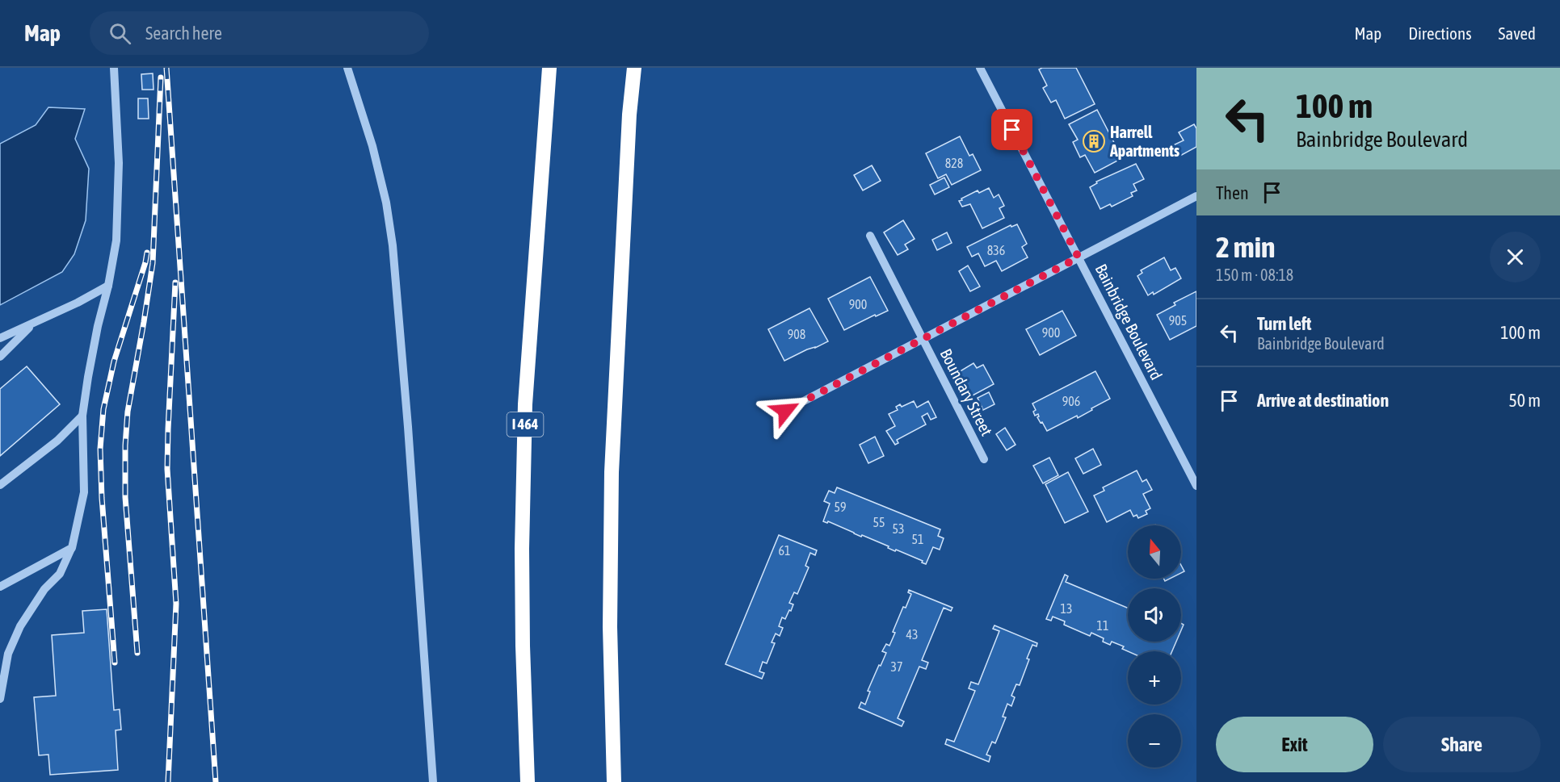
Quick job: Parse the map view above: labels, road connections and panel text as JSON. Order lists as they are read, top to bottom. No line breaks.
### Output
{"streets":{"highway":["I 464"],"street":["Bainbridge Boulevard","Boundary Street"]},"places":{"building":["Harrell Apartments"]},"house_numbers":["828","836","900","905","900","908","906","59","55","53","51","61","13","11","43","37"],"north":"top","page":{"header":"Map","search":"Search here","nav":["Map","Directions","Saved"],"turn":["100 m","Bainbridge Boulevard"],"then":"Then","heading":["2 min","150 m · 08:18"],"list":[{"name":"Turn left","note":"Bainbridge Boulevard","value":"100 m"},{"name":"Arrive at destination","value":"50 m"}],"map_buttons":["+","−"],"buttons":["Exit","Share"]}}
